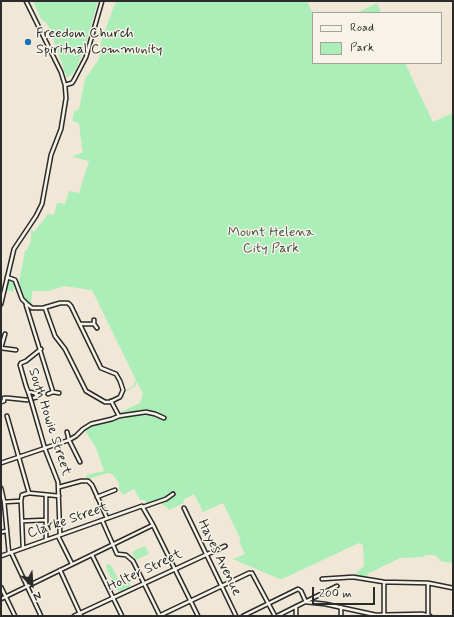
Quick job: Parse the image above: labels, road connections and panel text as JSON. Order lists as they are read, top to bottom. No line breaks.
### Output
{"streets":{"street":["South Howie Street","Clarke Street","Hayes Avenue","Holter Street"]},"crossings":[["South Howie Street","Clarke Street"],["Hayes Avenue","Holter Street"]],"parks":["Mount Helena City Park"],"places":["Freedom Church Spiritual Community"],"legend":["Road","Park"],"scale_bar":"200 m","north":"bottom right"}
